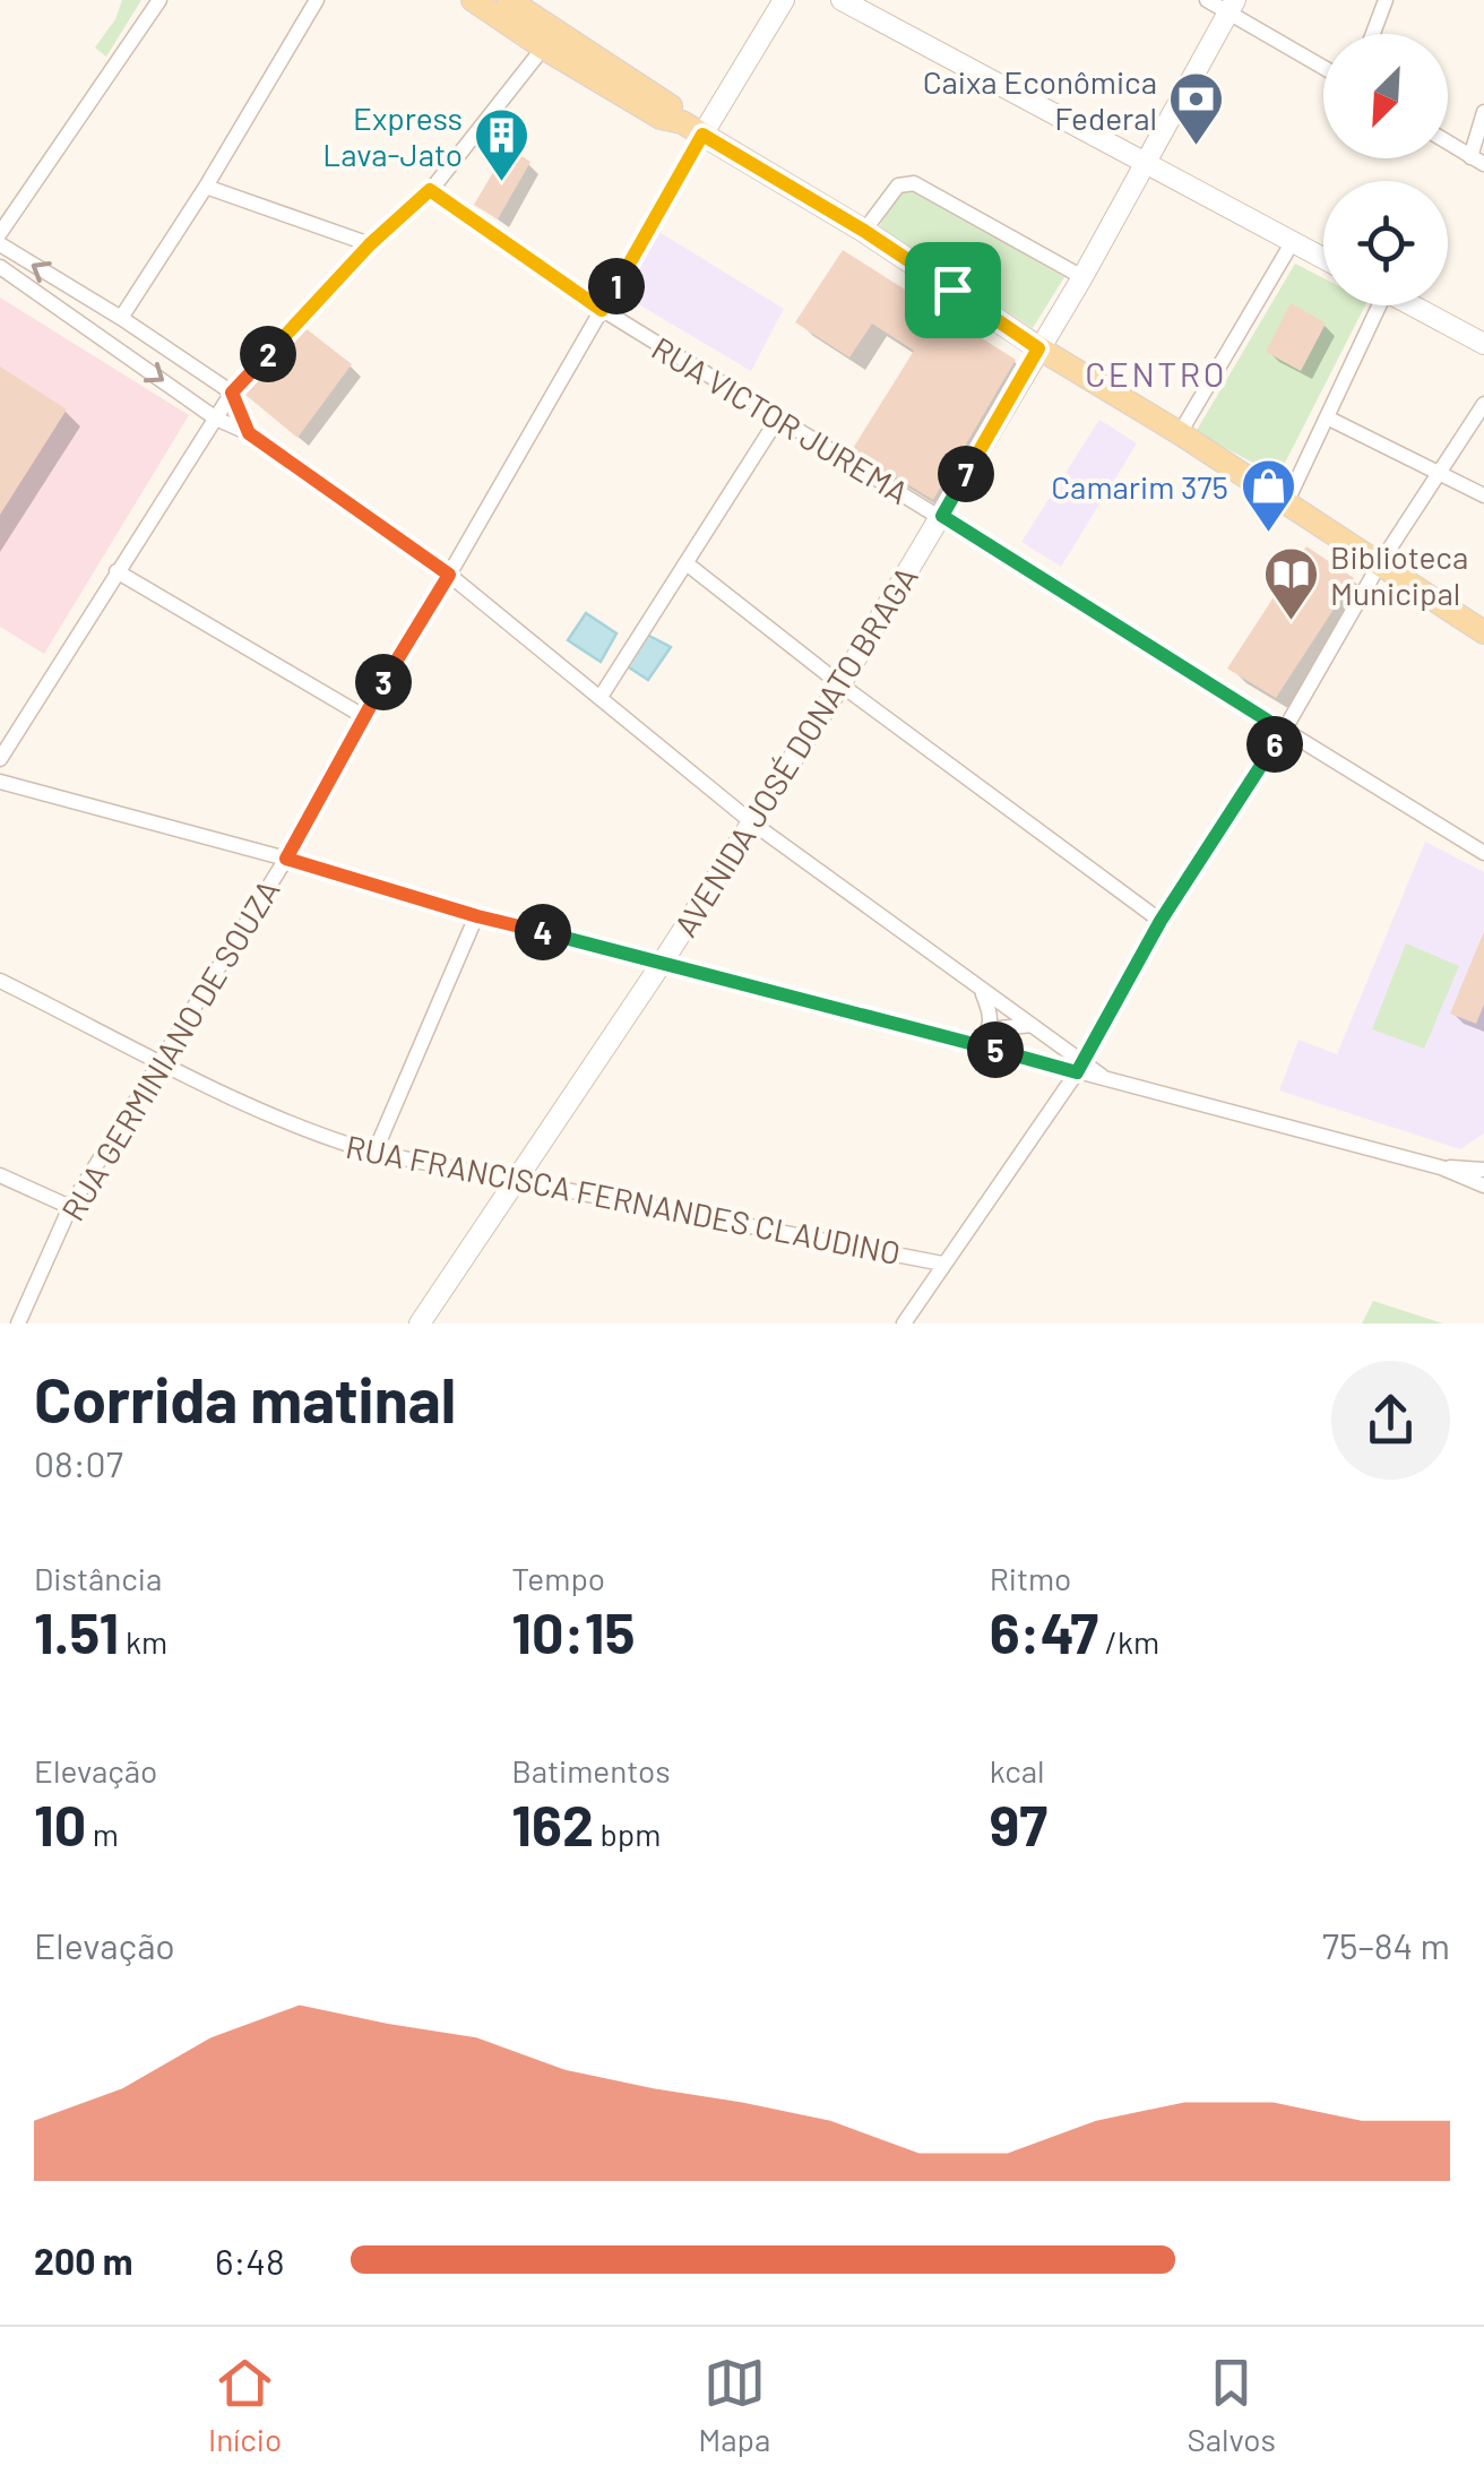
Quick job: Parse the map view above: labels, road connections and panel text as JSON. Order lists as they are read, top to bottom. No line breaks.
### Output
{"streets":{"main road":["AVENIDA JOSÉ DONATO BRAGA"],"street":["RUA VICTOR JUREMA","RUA GERMINIANO DE SOUZA","RUA FRANCISCA FERNANDES CLAUDINO"]},"crossings":[["RUA VICTOR JUREMA","AVENIDA JOSÉ DONATO BRAGA"],["RUA VICTOR JUREMA","RUA GERMINIANO DE SOUZA"],["AVENIDA JOSÉ DONATO BRAGA","RUA FRANCISCA FERNANDES CLAUDINO"],["RUA GERMINIANO DE SOUZA","RUA FRANCISCA FERNANDES CLAUDINO"]],"districts":["CENTRO"],"places":{"bank":["Caixa Econômica Federal"],"building":["Express Lava-Jato"],"shop":["Camarim 375"],"library":["Biblioteca Municipal"]},"north":"bottom left","page":{"pins":["1","2","7","3","6","4","5"],"heading":["Corrida matinal","08:07"],"stats":[["Distância","1.51 km"],["Tempo","10:15"],["Ritmo","6:47 /km"],["Elevação","10 m"],["Batimentos","162 bpm"],["kcal","97"]],"chart":["Elevação","75–84 m"],"list":[{"name":"200 m","note":"6:48"}],"tabs":["Início","Mapa","Salvos"]}}
